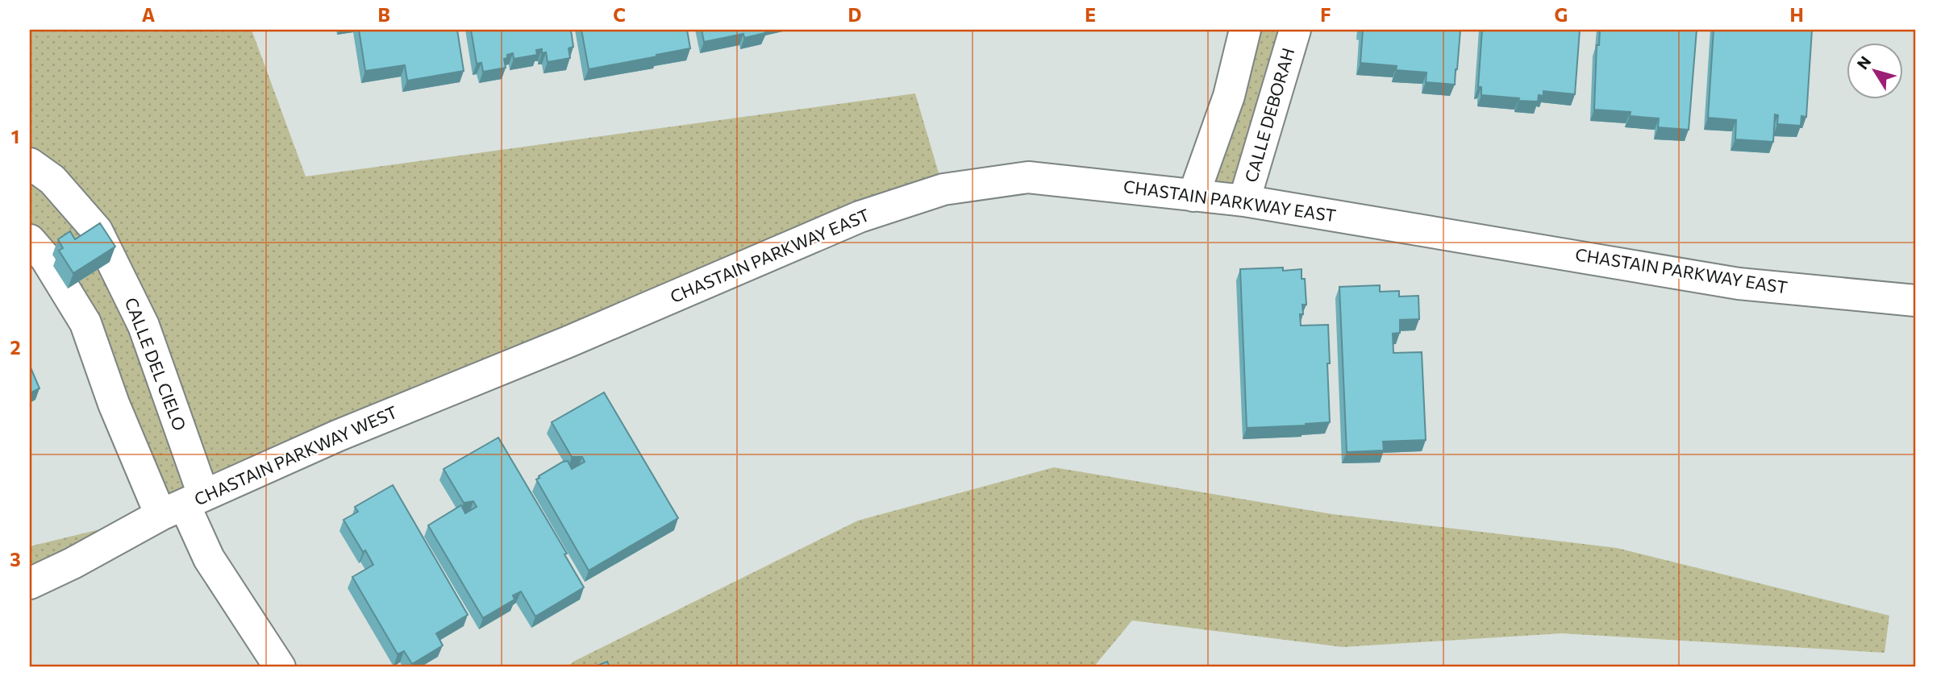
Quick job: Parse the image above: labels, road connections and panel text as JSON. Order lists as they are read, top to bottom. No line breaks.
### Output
{"streets":{"street":["CALLE DEBORAH","CHASTAIN PARKWAY EAST","CALLE DEL CIELO","CHASTAIN PARKWAY WEST"]},"crossings":[["CALLE DEBORAH","CHASTAIN PARKWAY EAST"],["CHASTAIN PARKWAY EAST","CHASTAIN PARKWAY WEST"],["CALLE DEL CIELO","CHASTAIN PARKWAY WEST"]],"north":"top left","grid":{"columns":["A","B","C","D","E","F","G","H"],"rows":["1","2","3"]}}
